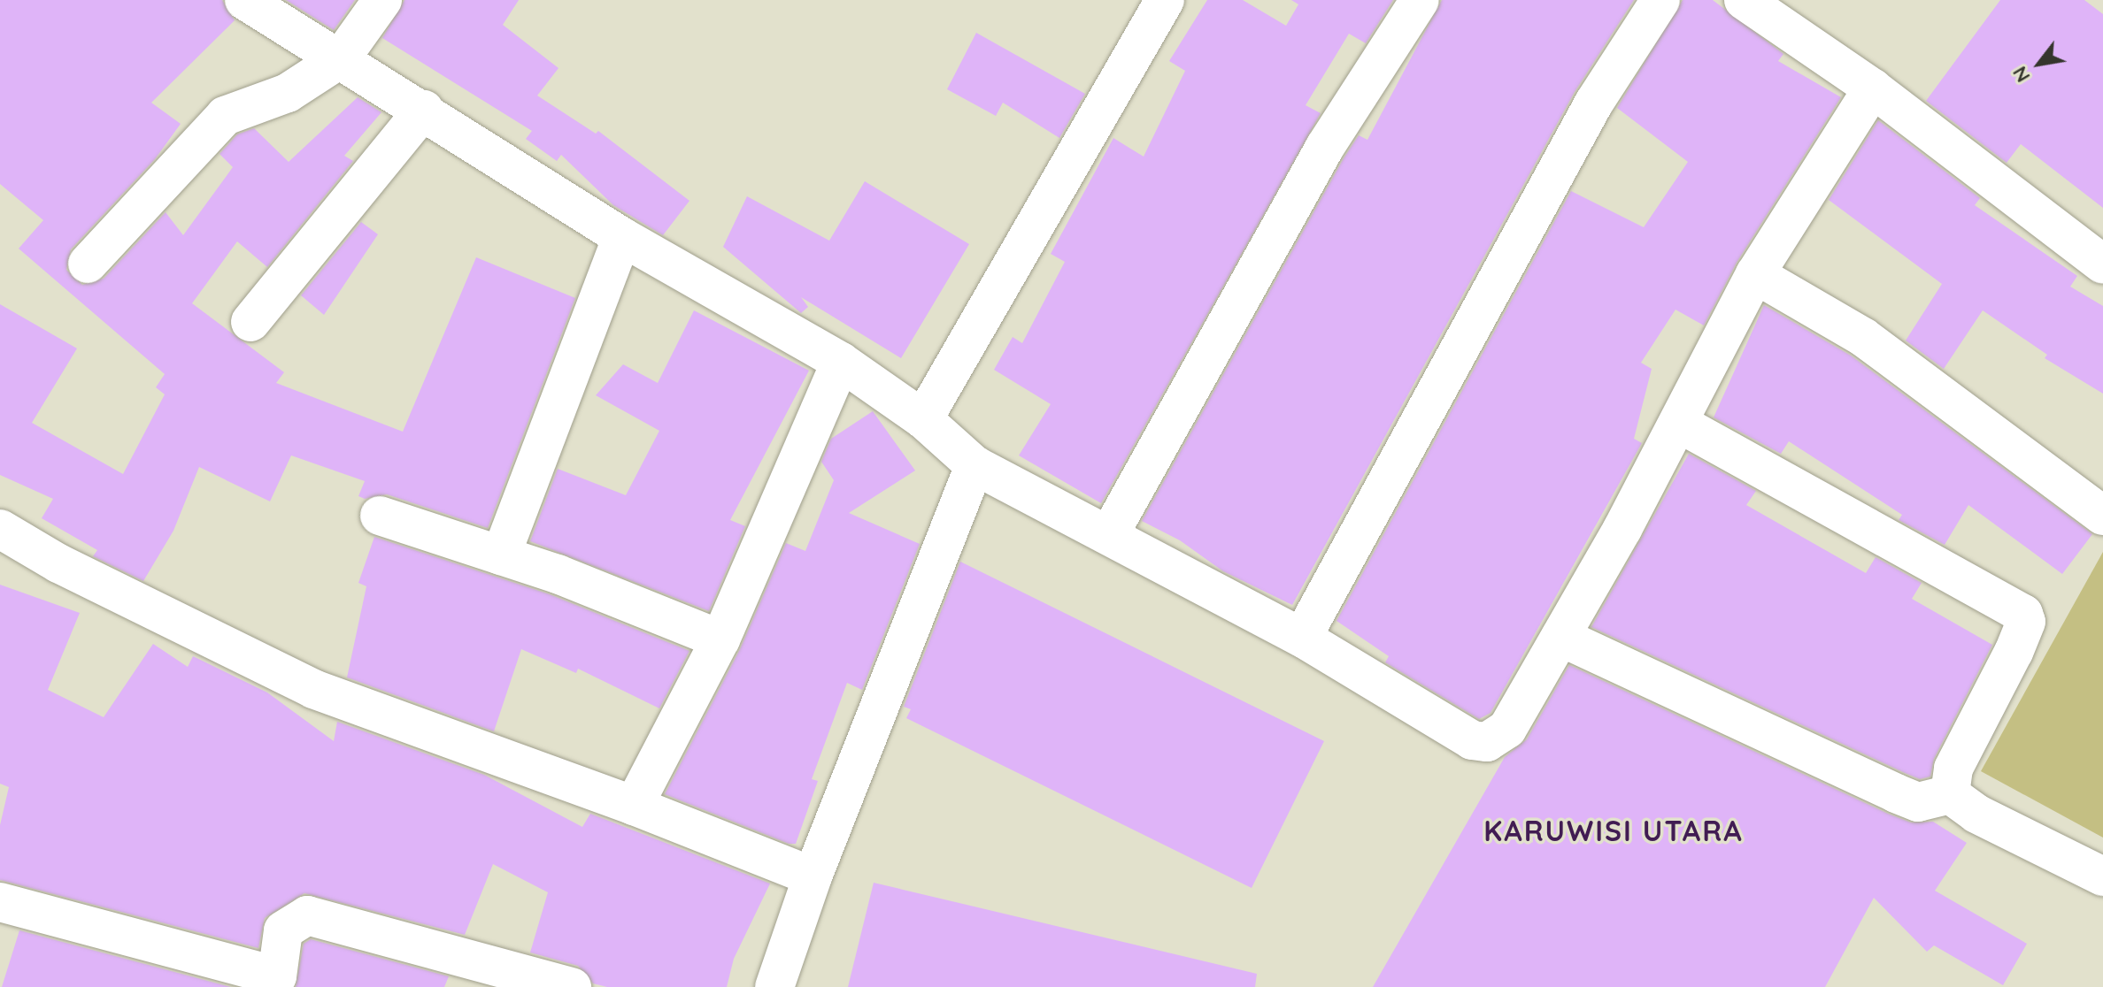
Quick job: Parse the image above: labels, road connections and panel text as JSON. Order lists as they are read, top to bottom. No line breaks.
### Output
{"districts":["KARUWISI UTARA"],"north":"bottom left"}
